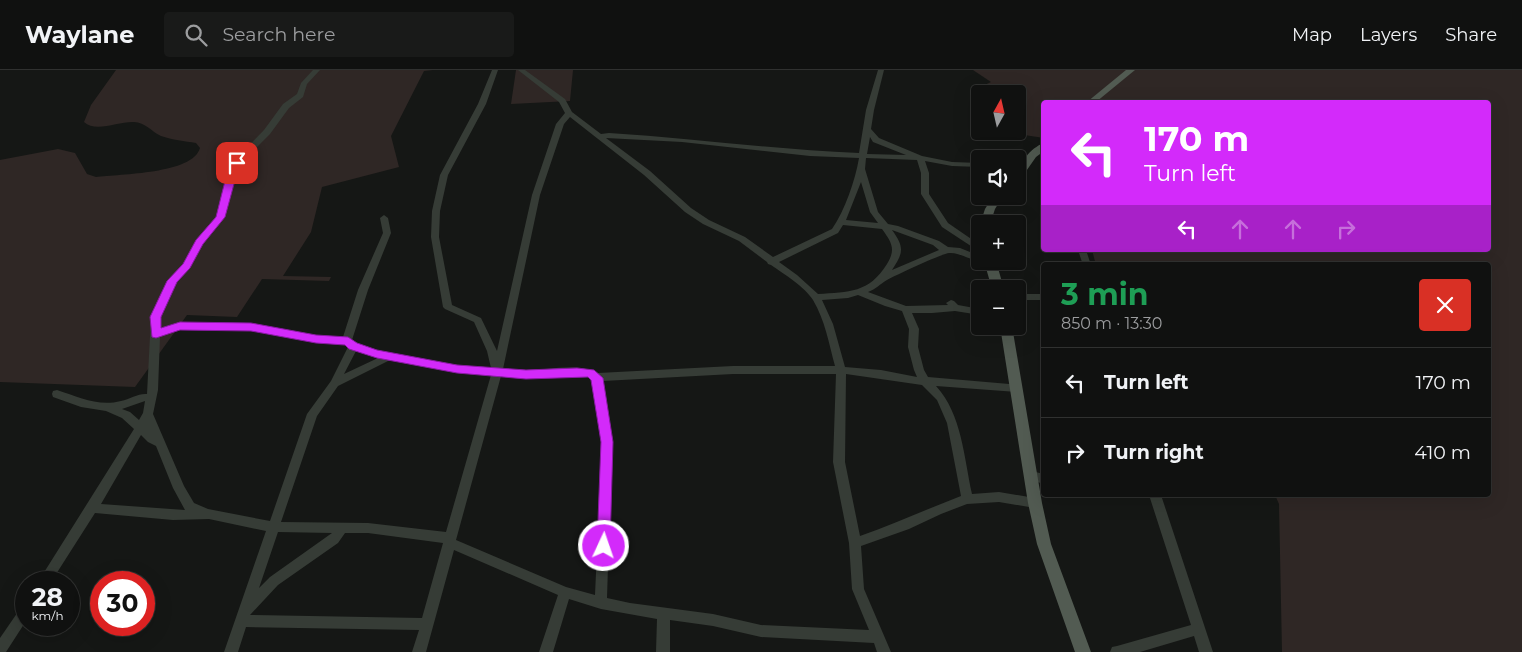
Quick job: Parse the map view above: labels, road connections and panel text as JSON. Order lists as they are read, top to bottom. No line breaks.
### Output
{"north":"top","page":{"header":"Waylane","search":"Search here","nav":["Map","Layers","Share"],"map_buttons":["+","−"],"turn":["170 m","Turn left"],"heading":["3 min","850 m · 13:30"],"list":[{"name":"Turn left","value":"170 m"},{"name":"Turn right","value":"410 m"}],"speed":"28 km/h","limit":"30"}}
